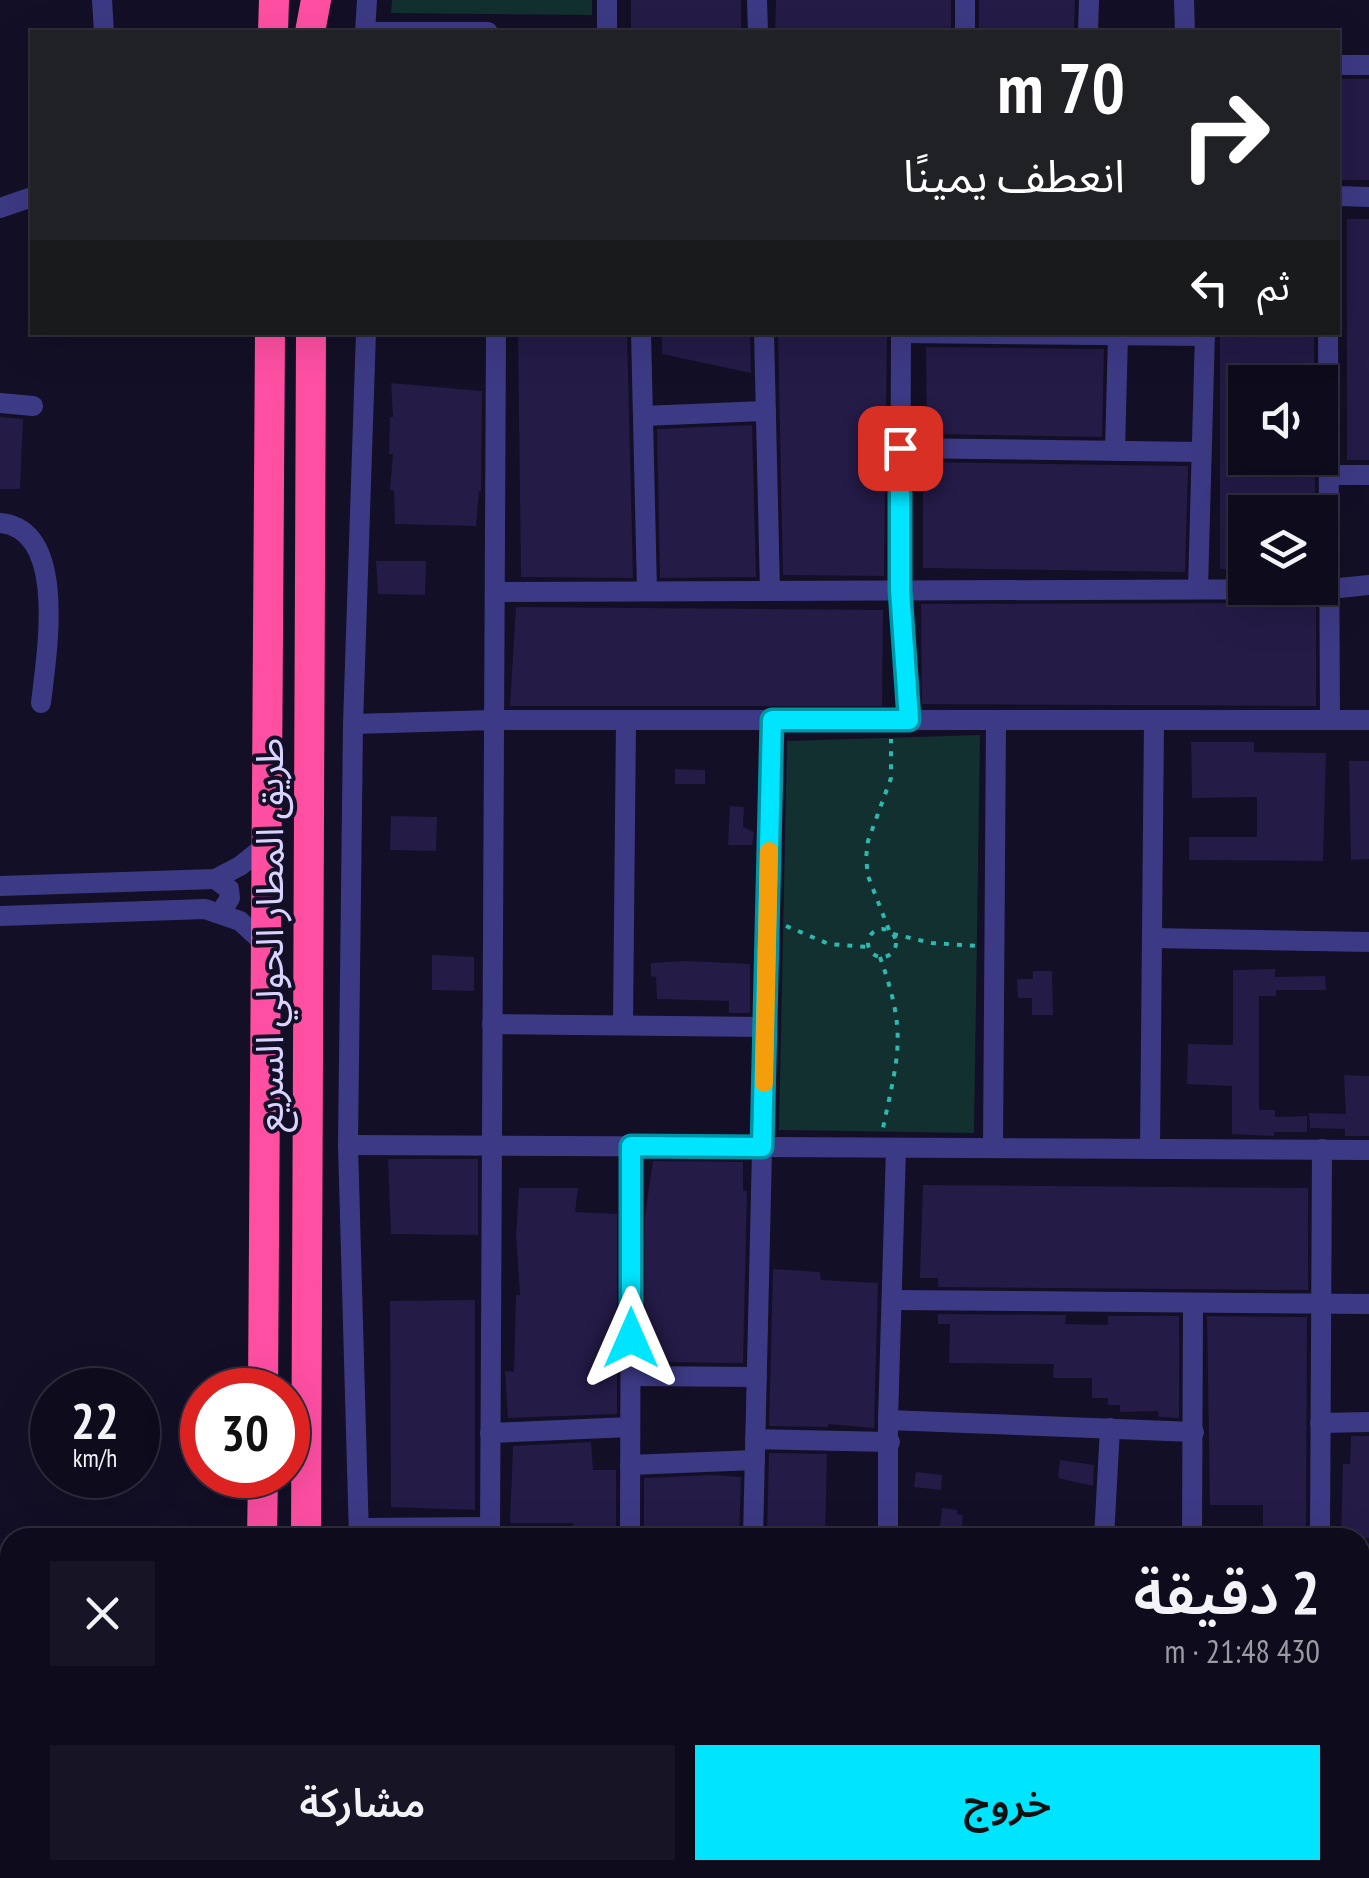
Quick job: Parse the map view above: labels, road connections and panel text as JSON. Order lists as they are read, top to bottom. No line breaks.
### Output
{"streets":{"highway":["طريق المطار الحولي السريع"]},"page":{"turn":["70 m","انعطف يمينًا"],"then":"ثم","speed":"22 km/h","limit":"30","heading":["2 دقيقة","430 m · 21:48"],"buttons":["خروج","مشاركة"]}}
